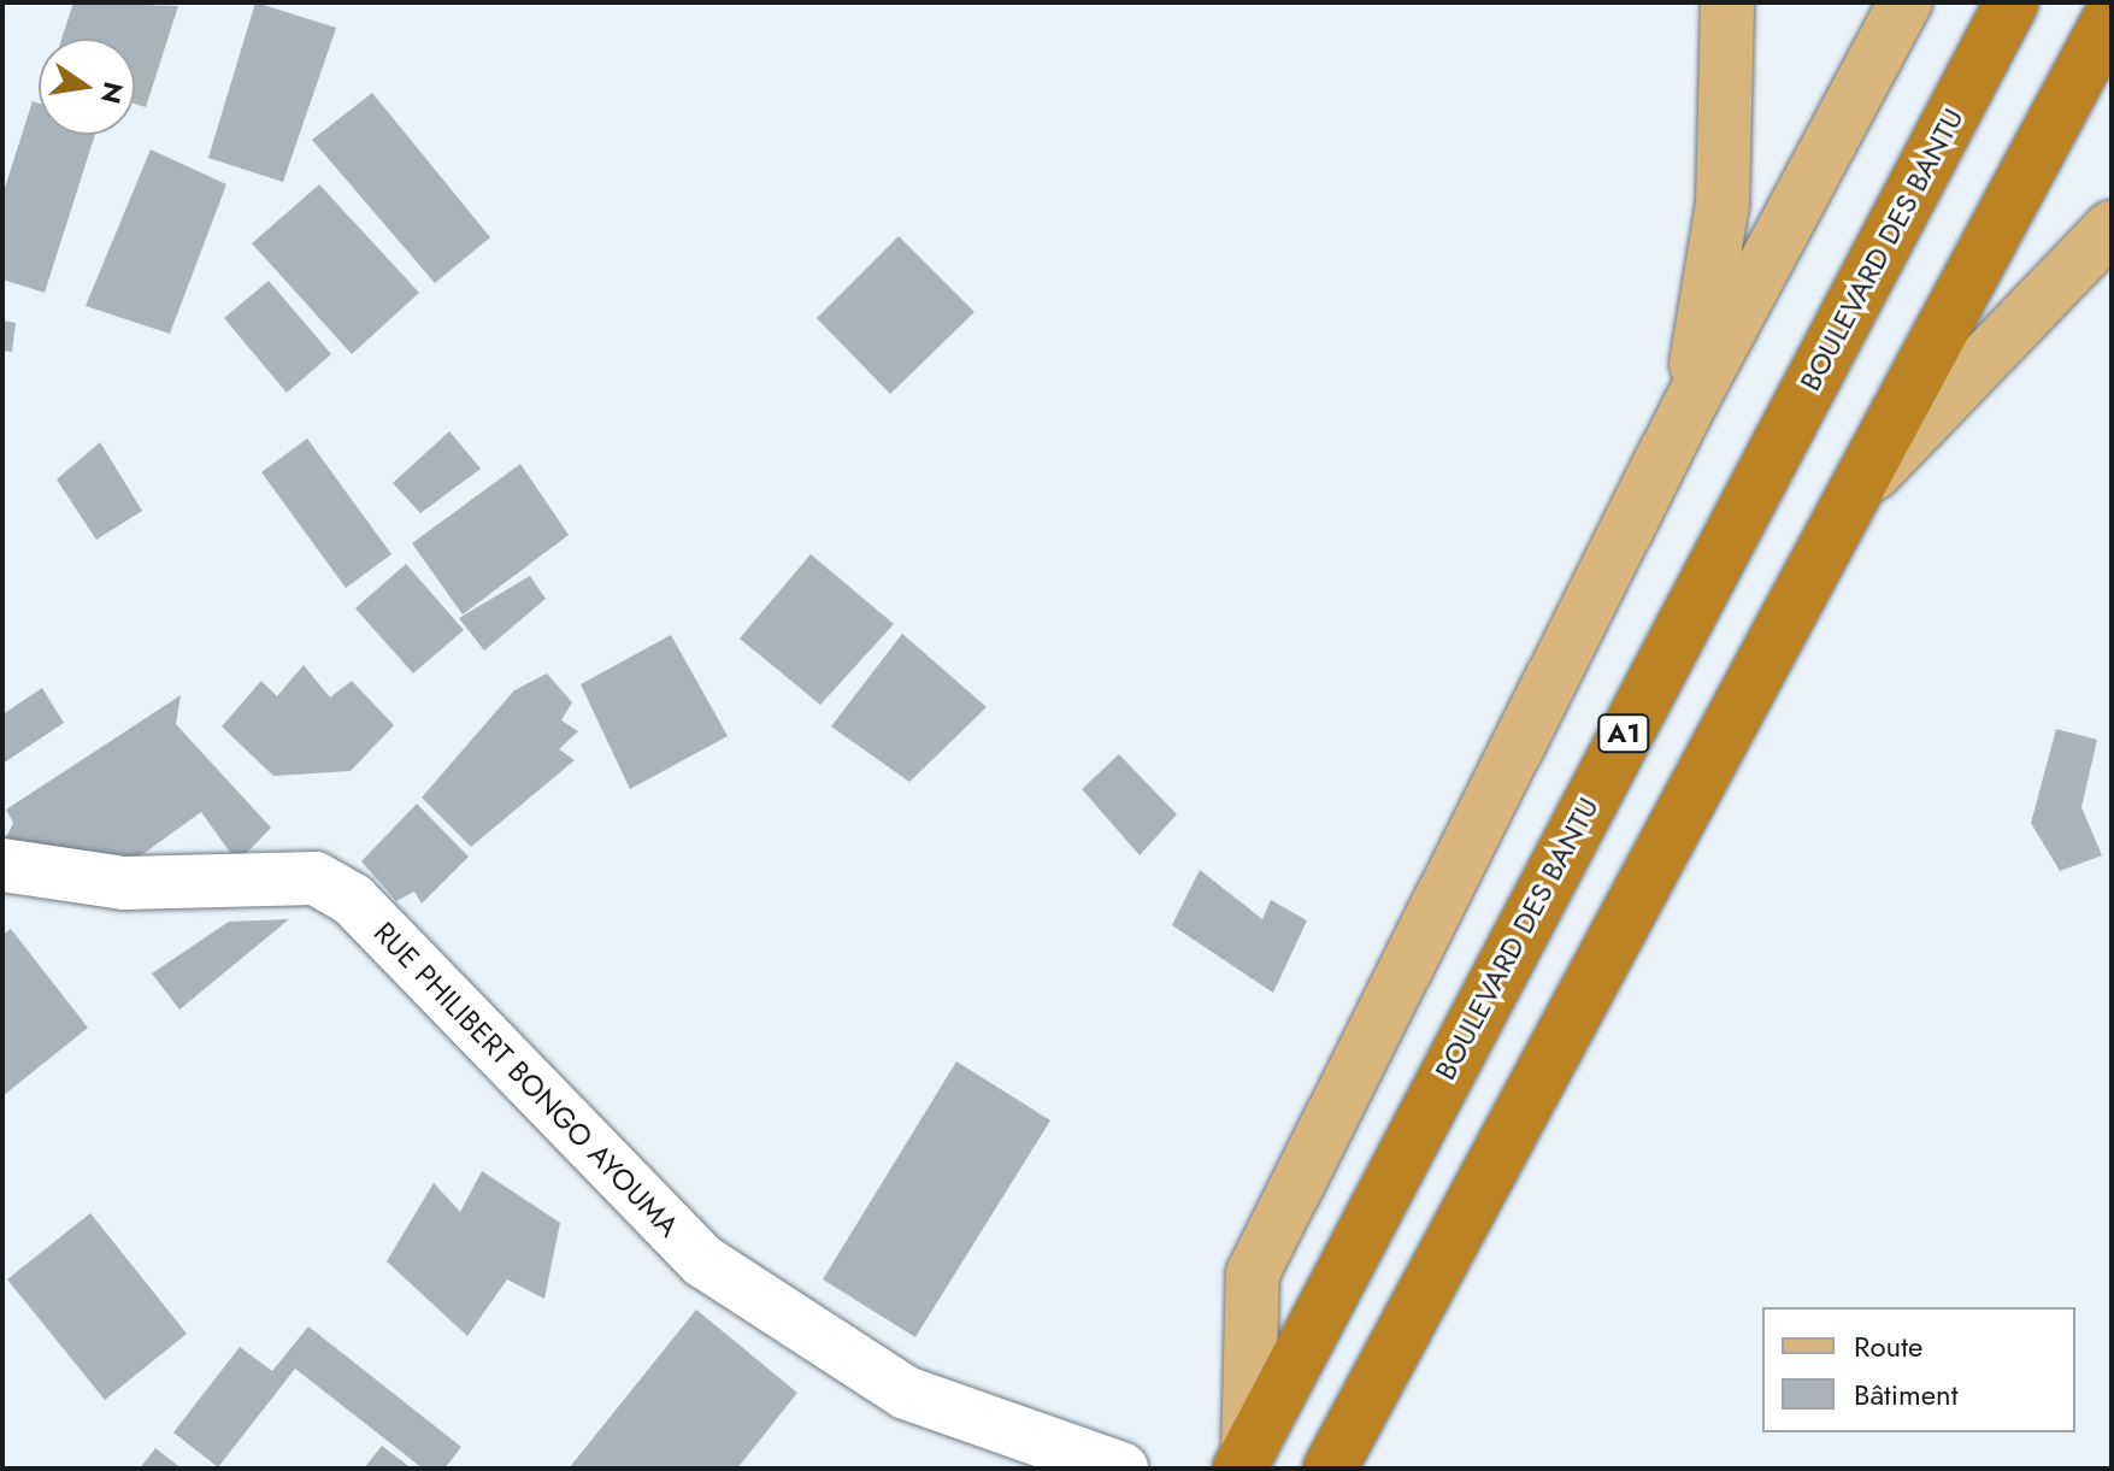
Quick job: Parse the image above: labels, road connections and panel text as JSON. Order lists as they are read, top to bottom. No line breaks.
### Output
{"streets":{"highway":["BOULEVARD DES BANTU","A1"],"street":["RUE PHILIBERT BONGO AYOUMA"]},"legend":["Route","Bâtiment"],"north":"right"}
